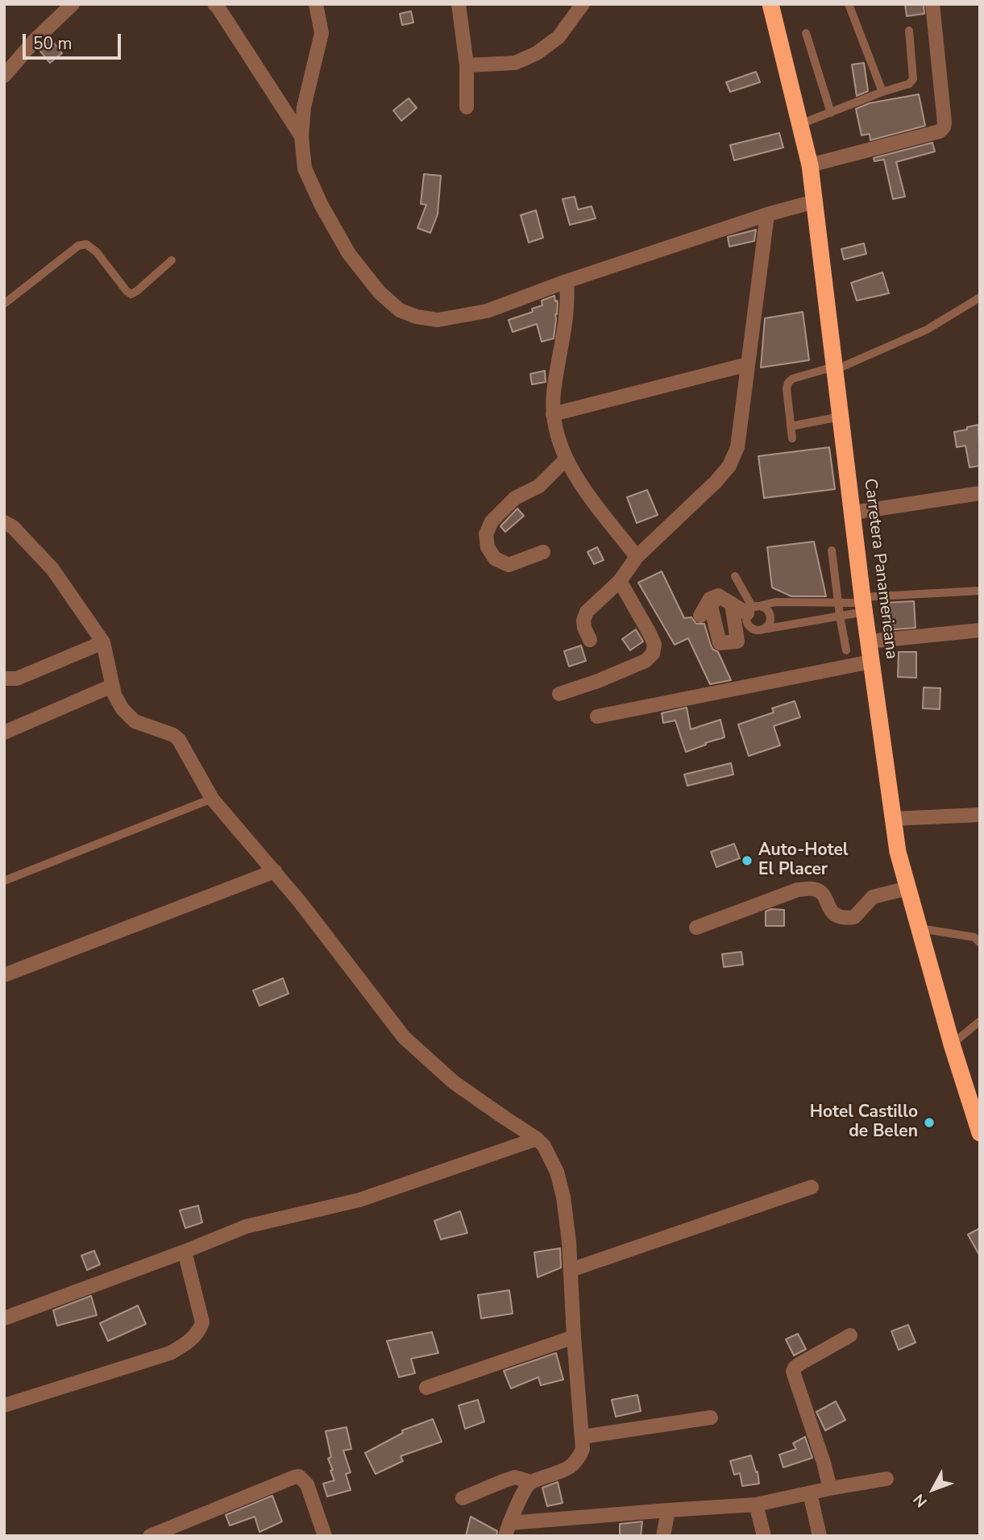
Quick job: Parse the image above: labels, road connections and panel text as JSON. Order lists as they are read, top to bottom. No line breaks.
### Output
{"streets":{"highway":["Carretera Panamericana"]},"places":["Auto-Hotel El Placer","Hotel Castillo de Belen"],"scale_bar":"50 m","north":"bottom left"}
